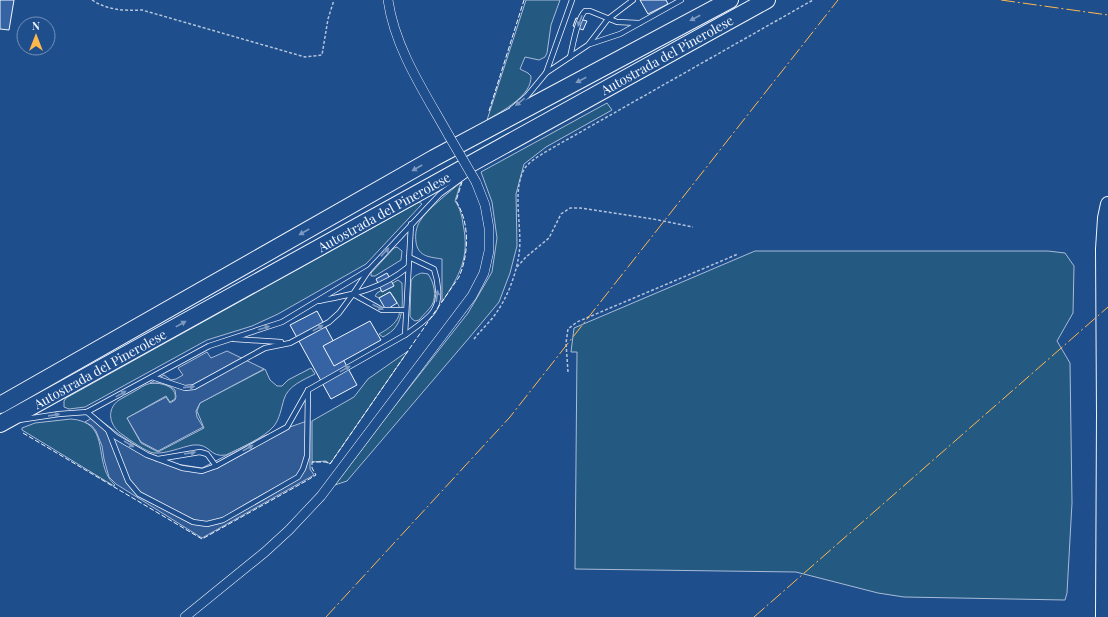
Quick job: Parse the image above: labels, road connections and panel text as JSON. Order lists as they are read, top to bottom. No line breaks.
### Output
{"streets":{"highway":["Autostrada del Pinerolese"]},"north":"top"}
